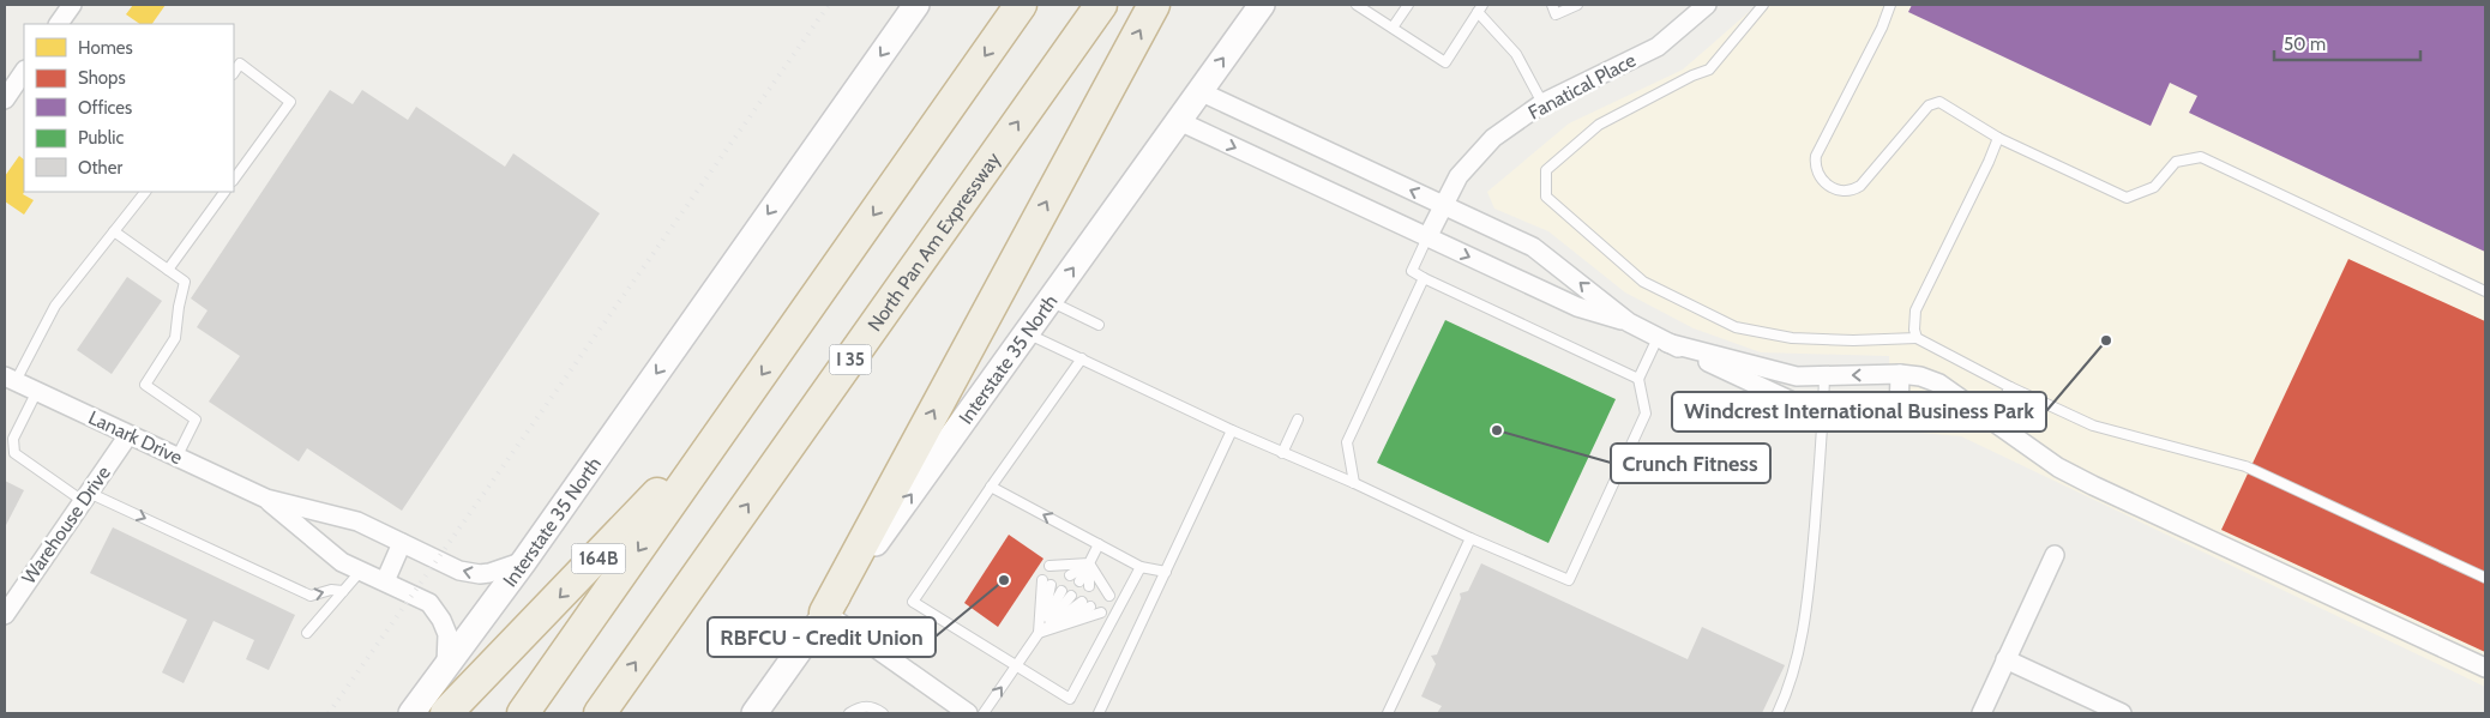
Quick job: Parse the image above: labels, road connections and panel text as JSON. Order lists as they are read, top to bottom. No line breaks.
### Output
{"streets":{"highway":["North Pan Am Expressway","I 35","164B"],"main road":["Interstate 35 North"],"street":["Fanatical Place","Lanark Drive","Warehouse Drive"]},"crossings":[["Interstate 35 North","Lanark Drive"],["Lanark Drive","Warehouse Drive"]],"places":["Windcrest International Business Park","Crunch Fitness","RBFCU - Credit Union"],"legend":["Homes","Shops","Offices","Public","Other"],"scale_bar":"50 m"}
